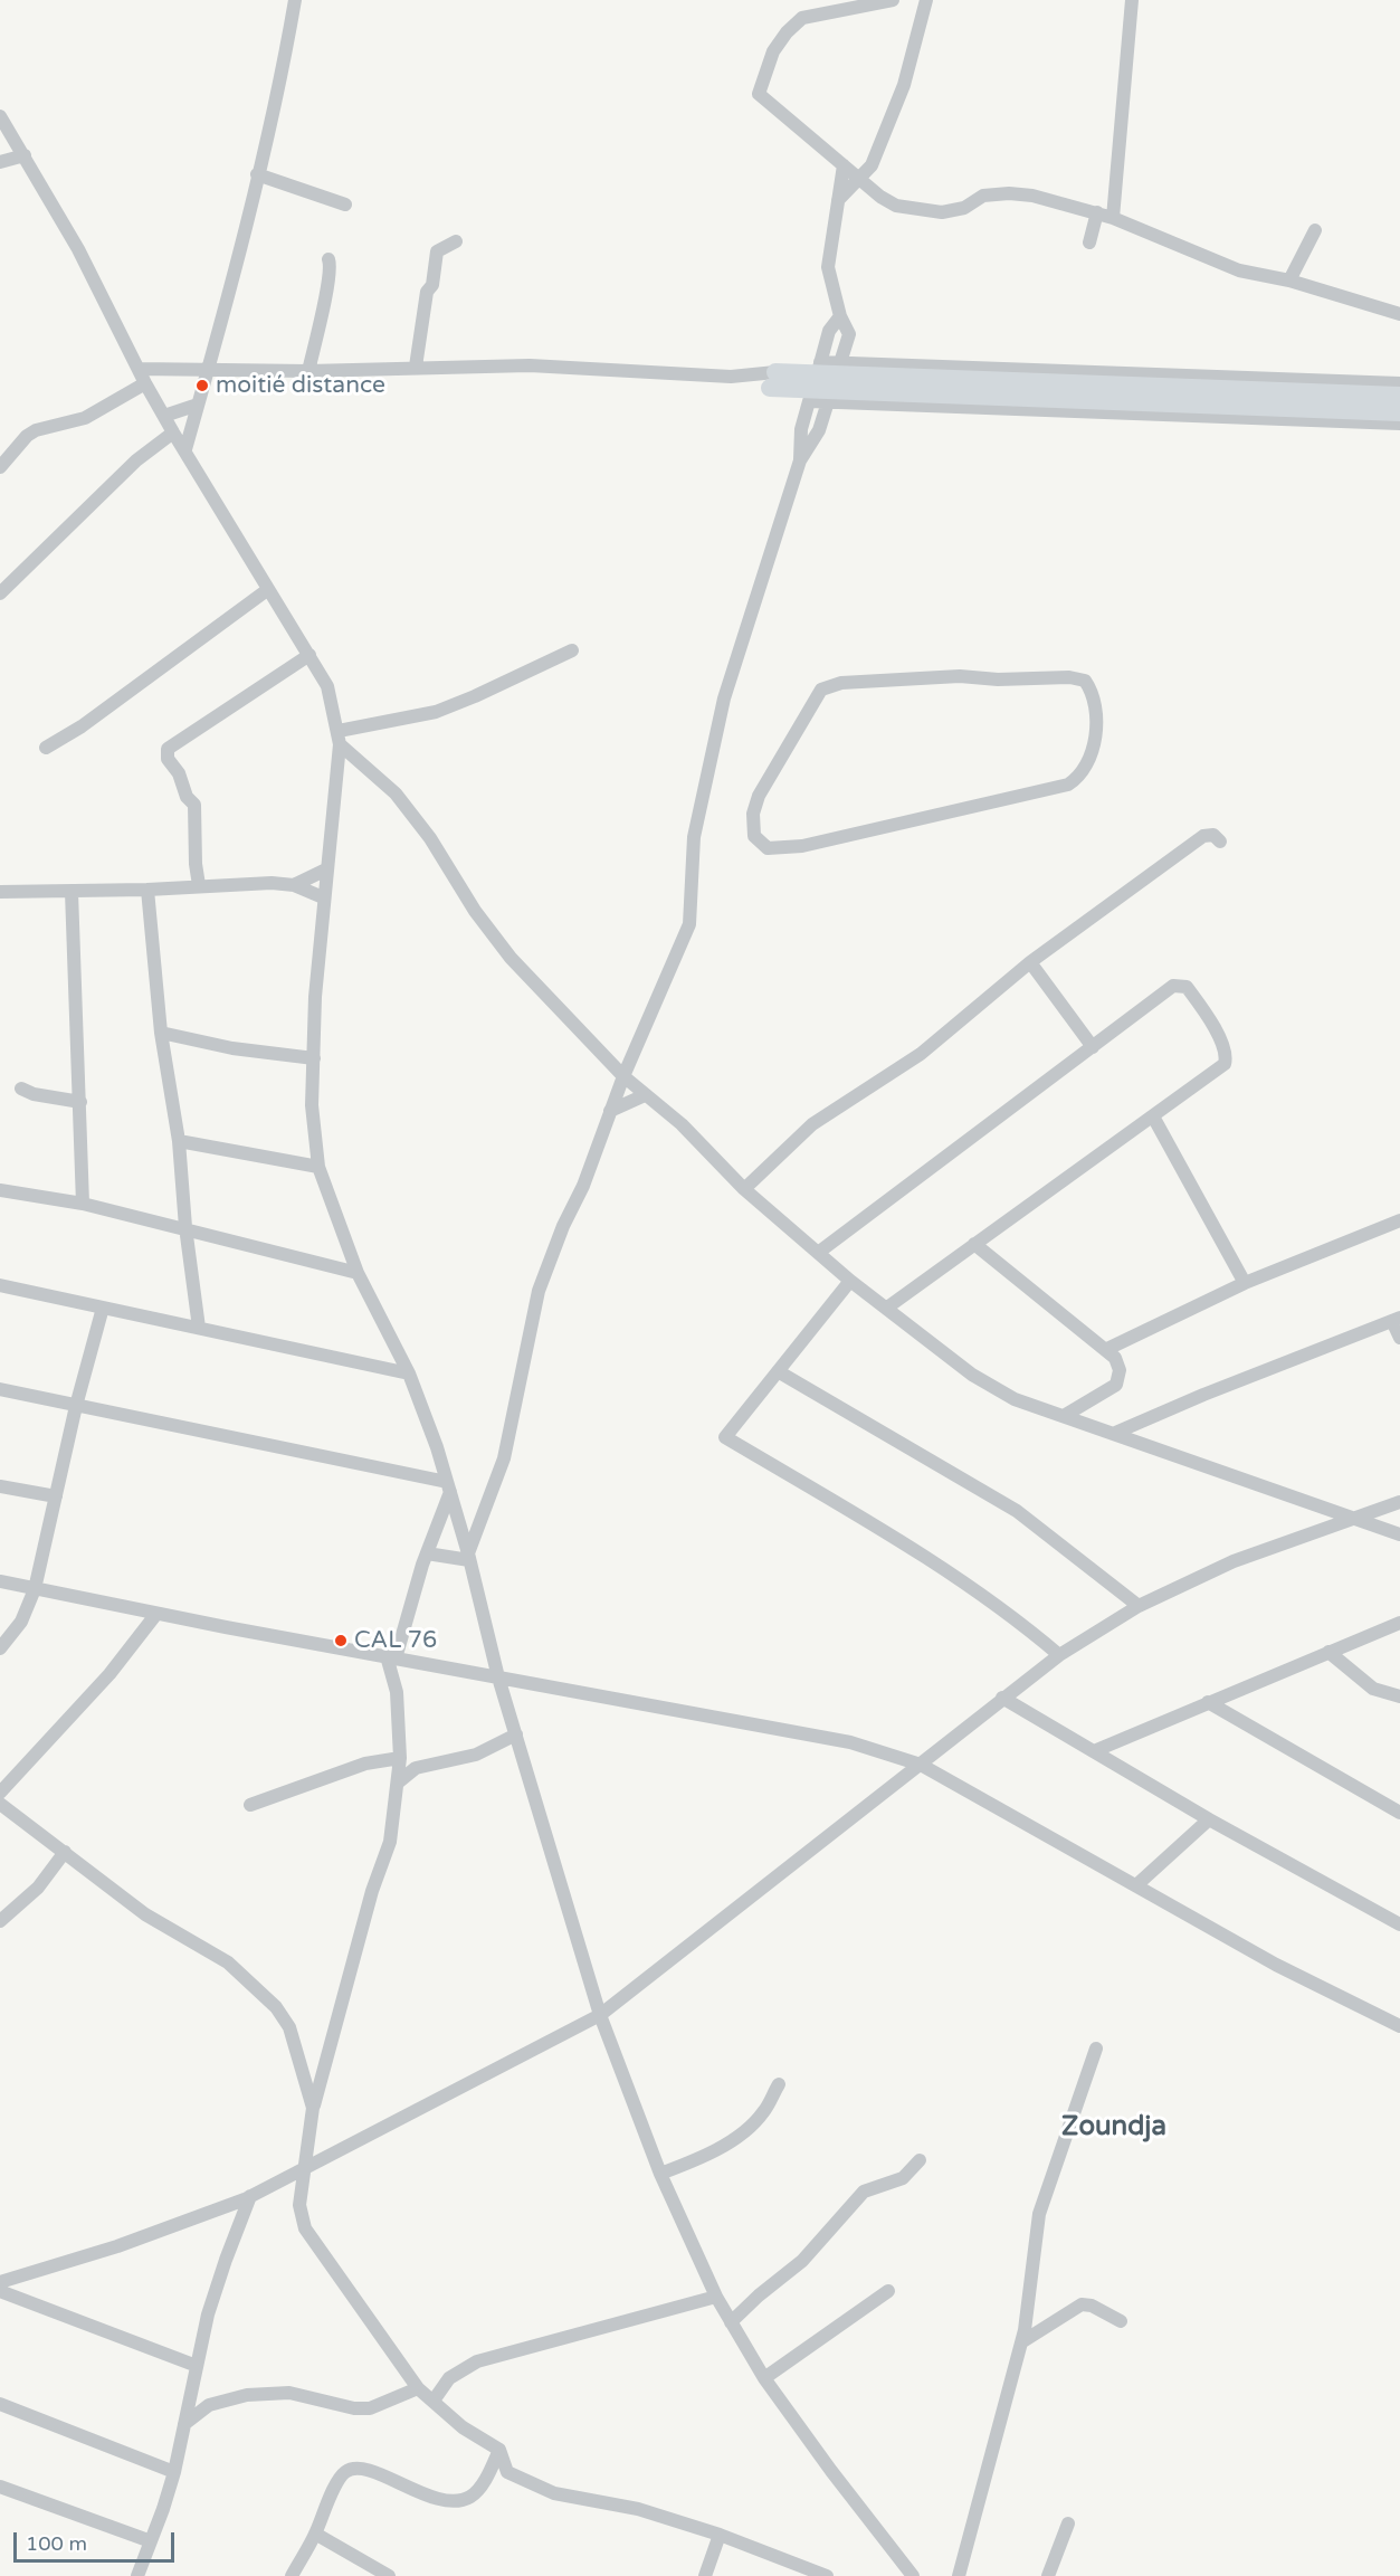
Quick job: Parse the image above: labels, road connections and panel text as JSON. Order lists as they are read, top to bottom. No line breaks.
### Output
{"districts":["Zoundja"],"places":["moitié distance","CAL 76"],"scale_bar":"100 m"}
